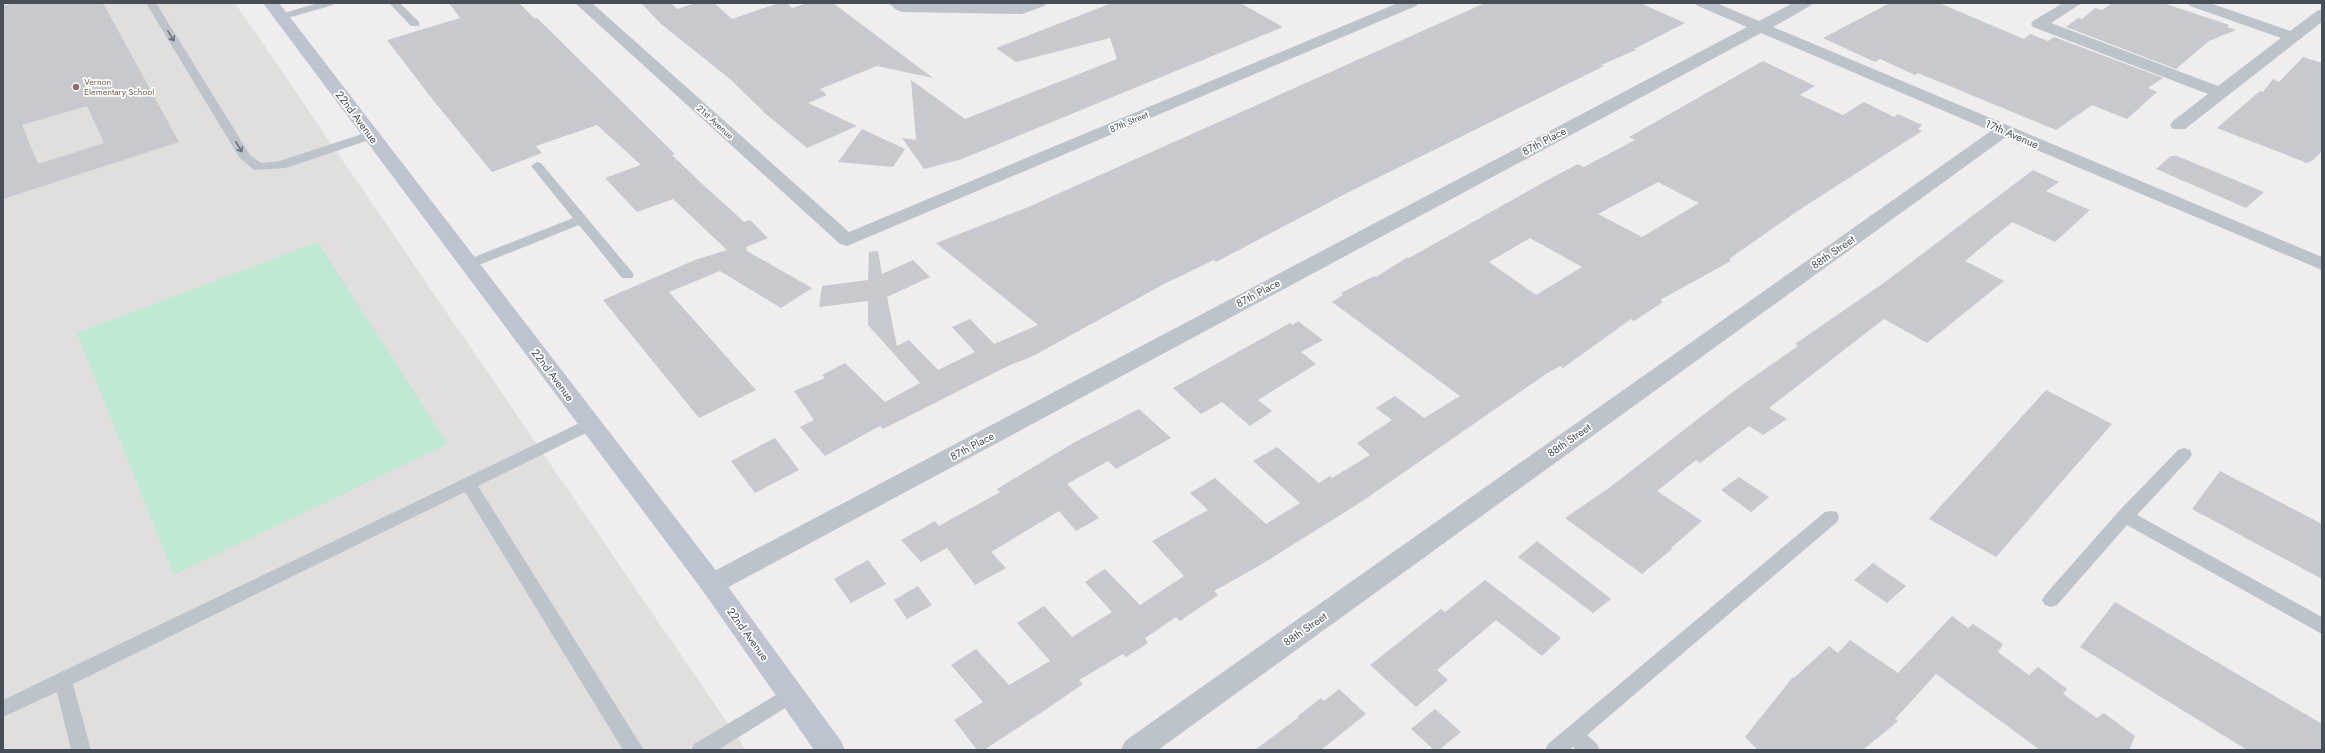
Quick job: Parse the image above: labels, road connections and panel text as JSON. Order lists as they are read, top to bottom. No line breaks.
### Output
{"streets":{"street":["22nd Avenue","21st Avenue","87th Street","17th Avenue","87th Place","88th Street"]},"crossings":[["22nd Avenue","87th Place"],["21st Avenue","87th Street"],["17th Avenue","87th Place"],["17th Avenue","88th Street"]],"places":["Vernon Elementary School"]}
